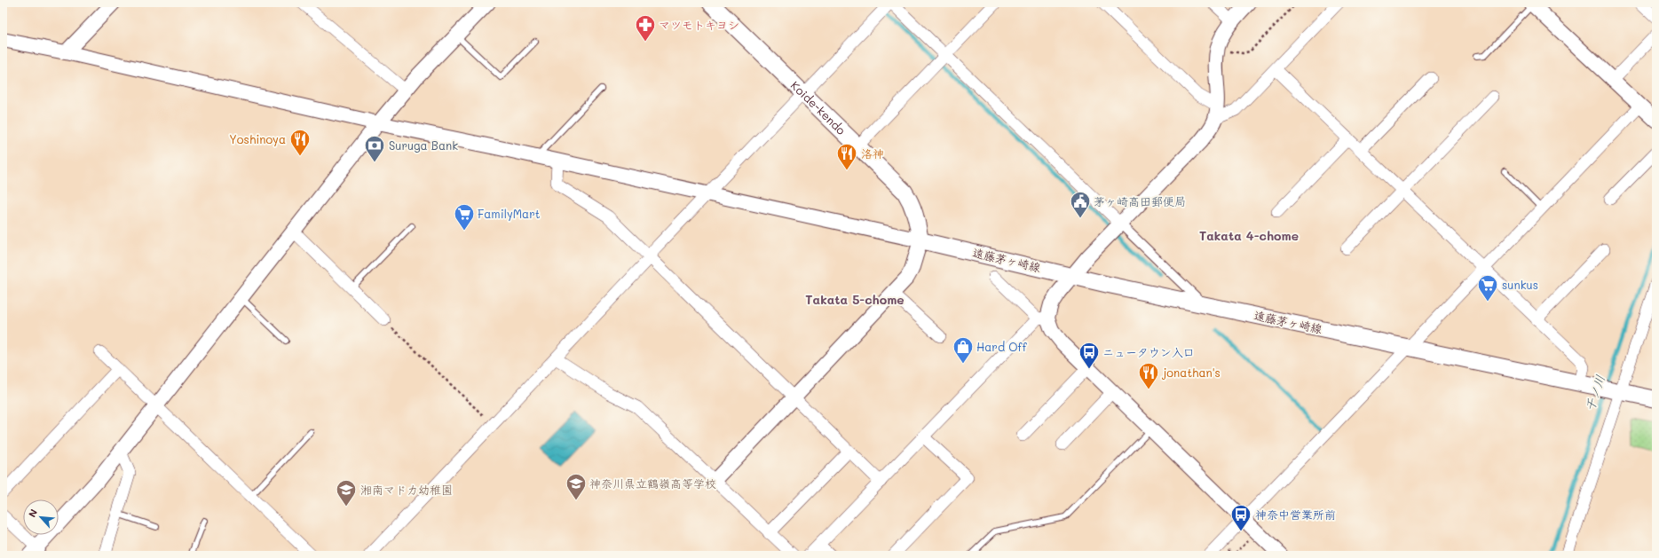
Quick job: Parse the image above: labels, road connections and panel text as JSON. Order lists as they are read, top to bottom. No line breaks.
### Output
{"streets":{"main road":["Koide-kendo","遠藤茅ヶ崎線"]},"crossings":[["Koide-kendo","遠藤茅ヶ崎線"]],"districts":["Takata 4-chome","Takata 5-chome"],"water":["千ノ川"],"places":{"pharmacy":["マツモトキヨシ"],"restaurant":["Yoshinoya","洛神","jonathan's"],"bank":["Suruga Bank"],"public building":["茅ヶ崎高田郵便局"],"supermarket":["FamilyMart","sunkus"],"shop":["Hard Off"],"bus stop":["ニュータウン入口","神奈中営業所前"],"school or university":["神奈川県立鶴嶺高等学校","湘南マドカ幼稚園"]},"north":"top left"}
